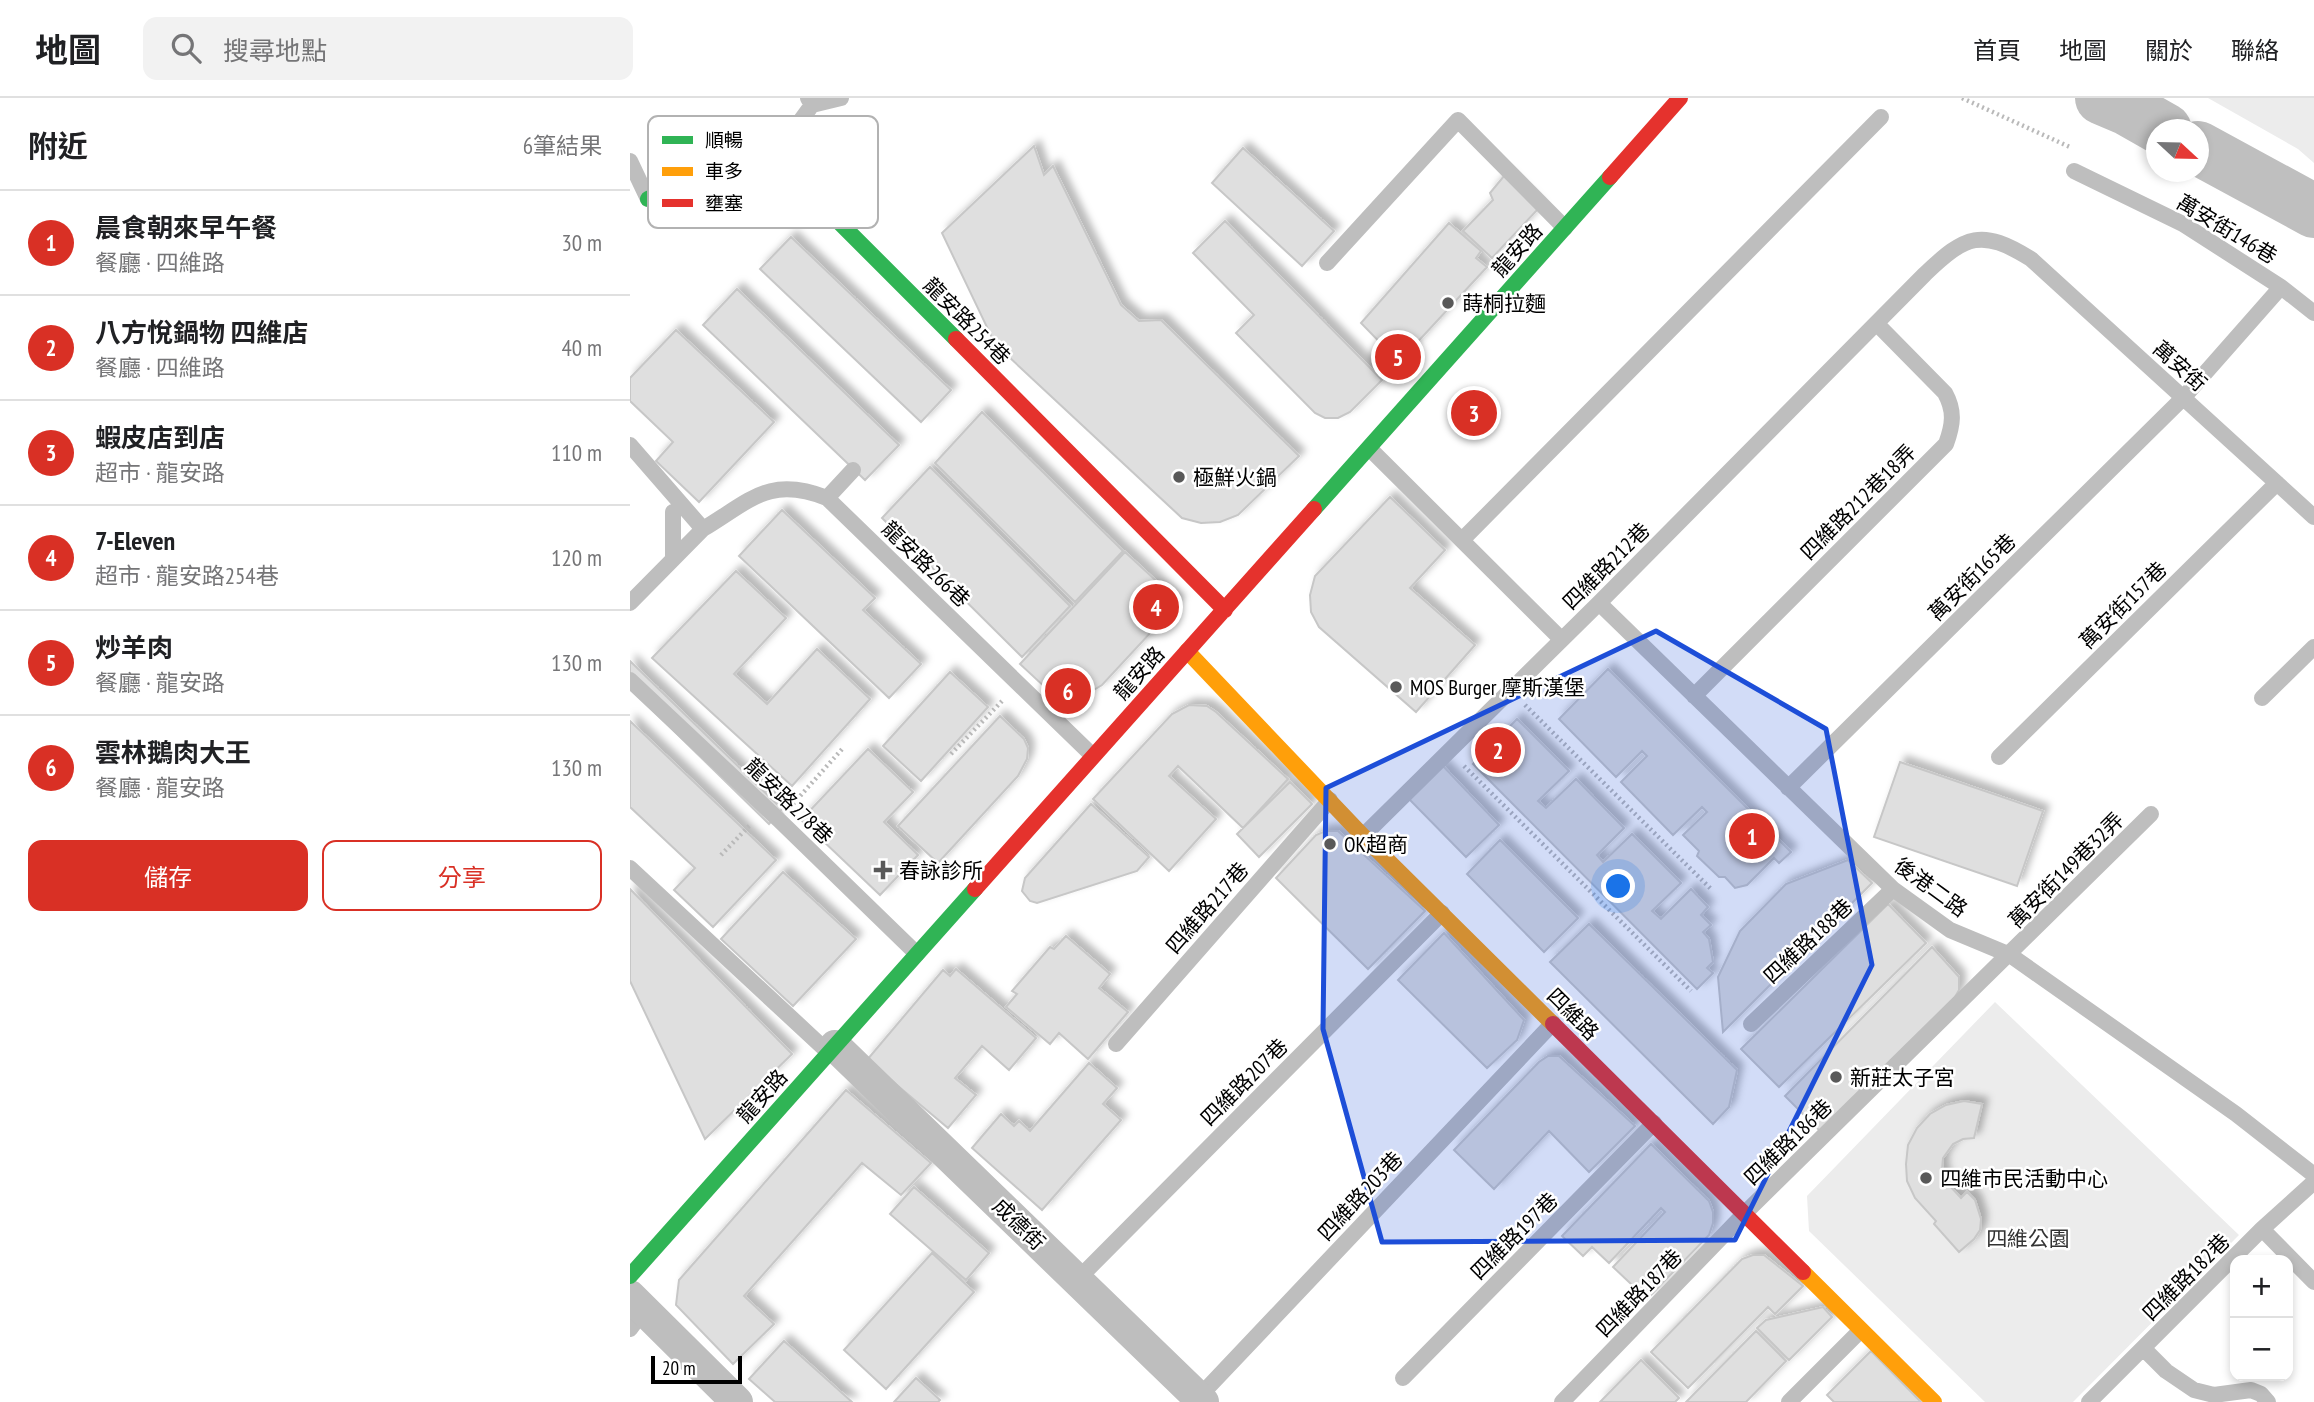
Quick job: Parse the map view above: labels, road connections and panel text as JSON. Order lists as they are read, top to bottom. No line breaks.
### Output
{"streets":{"street":["龍安路","龍安路254巷","四維路","成德街"],"lane":["萬安街146巷","萬安街","四維路212巷18弄","龍安路266巷","四維路212巷","萬安街165巷","萬安街157巷","龍安路278巷","萬安街149巷32弄","後港二路","四維路217巷","四維路188巷","四維路207巷","四維路186巷","四維路203巷","四維路197巷","四維路182巷","四維路187巷"]},"crossings":[["萬安街146巷","萬安街"],["萬安街146巷","萬安街165巷"],["龍安路","龍安路254巷"],["龍安路","龍安路266巷"],["龍安路","龍安路278巷"],["龍安路","四維路"],["龍安路","成德街"],["萬安街","四維路212巷"],["萬安街","萬安街165巷"],["萬安街","萬安街157巷"],["四維路212巷18弄","四維路212巷"],["四維路212巷18弄","後港二路"],["四維路212巷","後港二路"],["四維路212巷","四維路"],["萬安街165巷","後港二路"],["萬安街149巷32弄","後港二路"],["萬安街149巷32弄","四維路186巷"],["後港二路","四維路188巷"],["後港二路","四維路186巷"],["四維路217巷","四維路"],["四維路","四維路207巷"],["四維路","四維路186巷"],["四維路","四維路203巷"],["四維路","四維路197巷"],["四維路","四維路187巷"],["四維路207巷","成德街"],["四維路186巷","四維路187巷"],["四維路203巷","成德街"]],"parks":["四維公園"],"places":{"other":["蒔桐拉麵","極鮮火鍋","MOS Burger 摩斯漢堡","OK超商","新莊太子宮","四維市民活動中心"],"health":["春詠診所"]},"legend":["順暢","車多","壅塞"],"scale_bar":"20 m","north":"right","page":{"header":"地圖","search":"搜尋地點","nav":["首頁","地圖","關於","聯絡"],"heading":["附近","6筆結果"],"list":[{"mark":"1","name":"晨食朝來早午餐","note":"餐廳 · 四維路","value":"30 m"},{"mark":"2","name":"八方悅鍋物 四維店","note":"餐廳 · 四維路","value":"40 m"},{"mark":"3","name":"蝦皮店到店","note":"超市 · 龍安路","value":"110 m"},{"mark":"4","name":"7-Eleven","note":"超市 · 龍安路254巷","value":"120 m"},{"mark":"5","name":"炒羊肉","note":"餐廳 · 龍安路","value":"130 m"},{"mark":"6","name":"雲林鵝肉大王","note":"餐廳 · 龍安路","value":"130 m"}],"pins":["5","3","4","6","2","1"],"buttons":["儲存","分享"],"map_buttons":["+","−"],"scale":"20 m"}}
